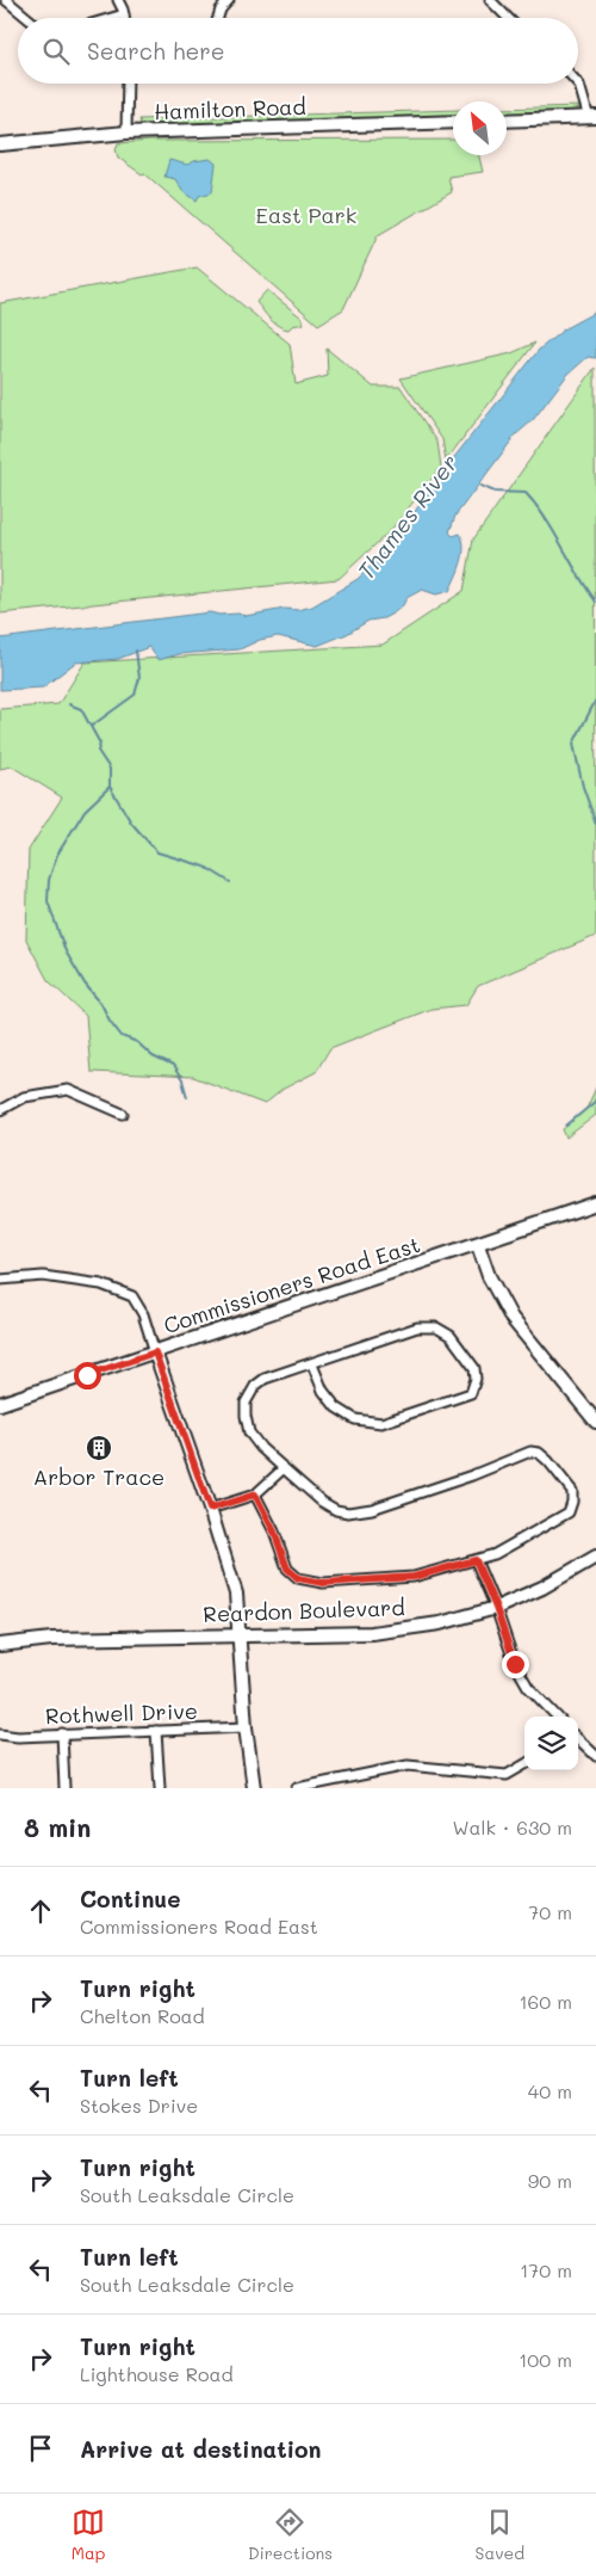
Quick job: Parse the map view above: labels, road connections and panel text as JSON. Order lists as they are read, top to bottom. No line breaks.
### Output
{"streets":{"main road":["Hamilton Road","Commissioners Road East","Reardon Boulevard"],"street":["Rothwell Drive"]},"water":["Thames River"],"parks":["East Park"],"places":{"building":["Arbor Trace"]},"north":"top left","page":{"search":"Search here","heading":["8 min","Walk · 630 m"],"list":[["Continue","Commissioners Road East","70 m"],["Turn right","Chelton Road","160 m"],["Turn left","Stokes Drive","40 m"],["Turn right","South Leaksdale Circle","90 m"],["Turn left","South Leaksdale Circle","170 m"],["Turn right","Lighthouse Road","100 m"],"Arrive at destination"],"nav":["Map","Directions","Saved"]}}
